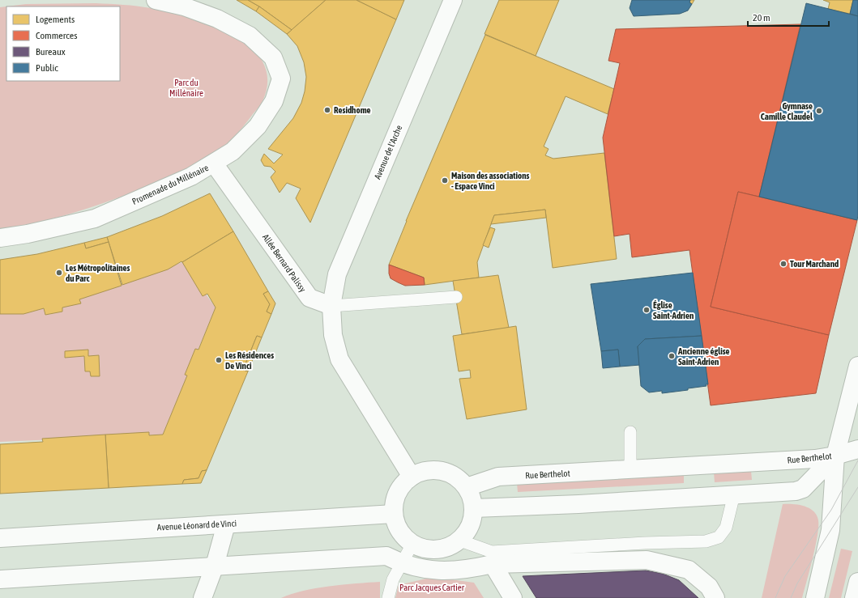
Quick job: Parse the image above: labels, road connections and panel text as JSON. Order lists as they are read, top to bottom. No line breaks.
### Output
{"streets":{"street":["Avenue de l'Arche","Promenade du Millénaire","Allée Bernard Palissy","Rue Berthelot","Avenue Léonard de Vinci"]},"crossings":[["Avenue de l'Arche","Allée Bernard Palissy"],["Promenade du Millénaire","Allée Bernard Palissy"],["Rue Berthelot","Avenue Léonard de Vinci"]],"parks":["Parc du Millénaire","Parc Jacques Cartier"],"places":["Residhome","Gymnase Camille Claudel","Maison des associations - Espace Vinci","Tour Marchand","Les Métropolitaines du Parc","Église Saint-Adrien","Ancienne église Saint-Adrien","Les Résidences De Vinci"],"legend":["Logements","Commerces","Bureaux","Public"],"scale_bar":"20 m"}
